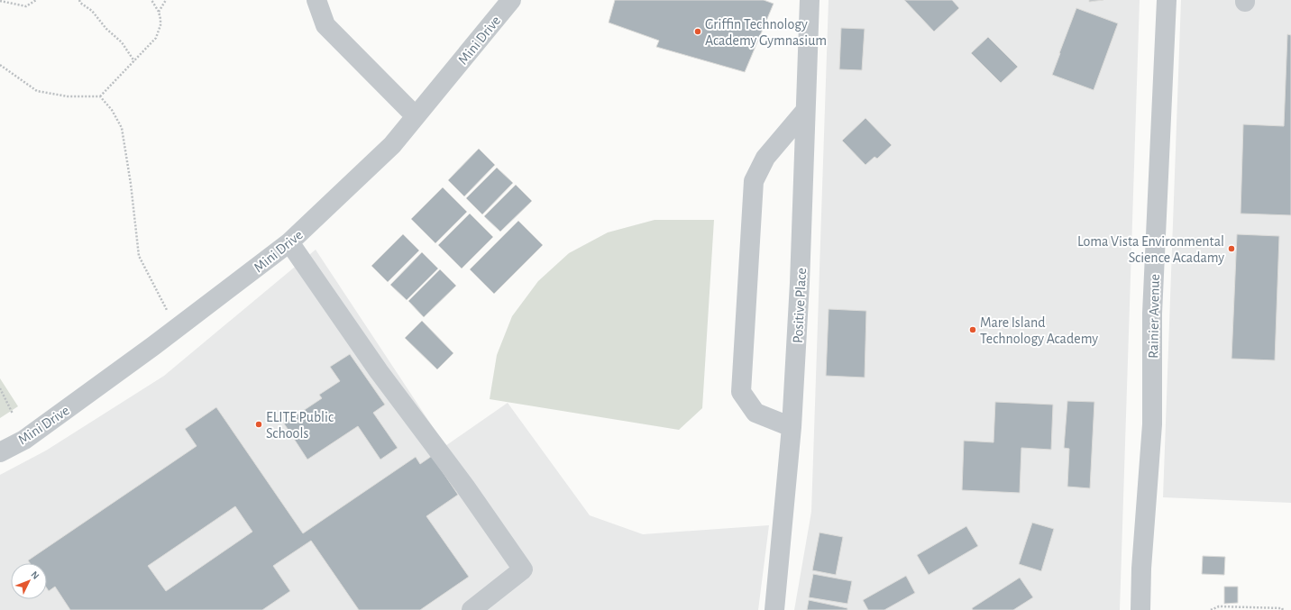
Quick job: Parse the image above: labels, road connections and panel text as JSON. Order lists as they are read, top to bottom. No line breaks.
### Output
{"streets":{"street":["Mini Drive","Positive Place","Rainier Avenue"]},"places":["Griffin Technology Academy Gymnasium","Loma Vista Environmental Science Acadamy","Mare Island Technology Academy","ELITE Public Schools"],"north":"top right"}
